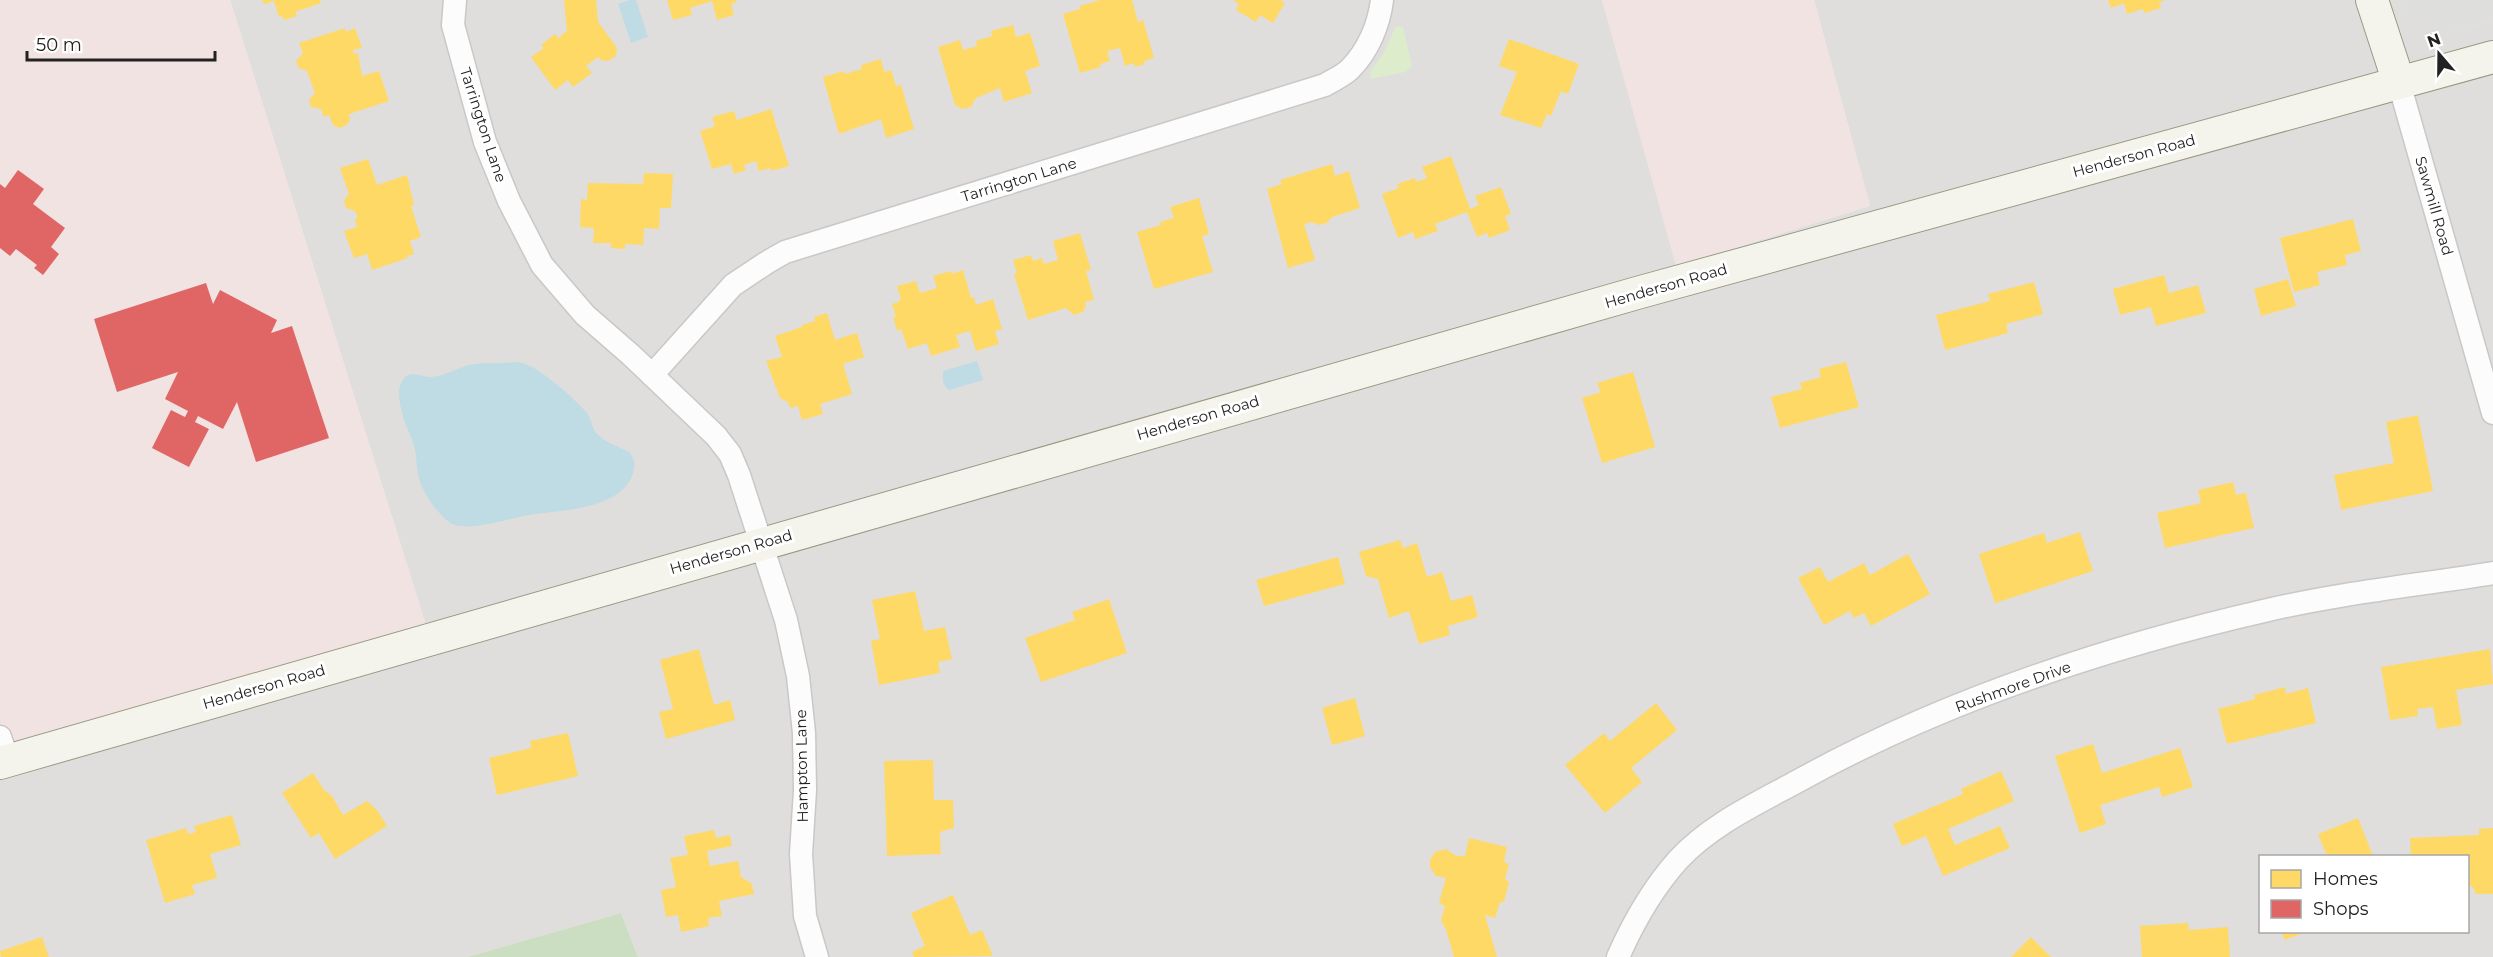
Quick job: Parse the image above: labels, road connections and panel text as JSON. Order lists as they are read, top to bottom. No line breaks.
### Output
{"streets":{"main road":["Henderson Road","Sawmill Road"],"street":["Tarrington Lane","Rushmore Drive","Hampton Lane"]},"crossings":[["Tarrington Lane","Henderson Road"],["Tarrington Lane","Hampton Lane"],["Henderson Road","Sawmill Road"],["Henderson Road","Hampton Lane"]],"legend":["Homes","Shops"],"scale_bar":"50 m","north":"top"}
